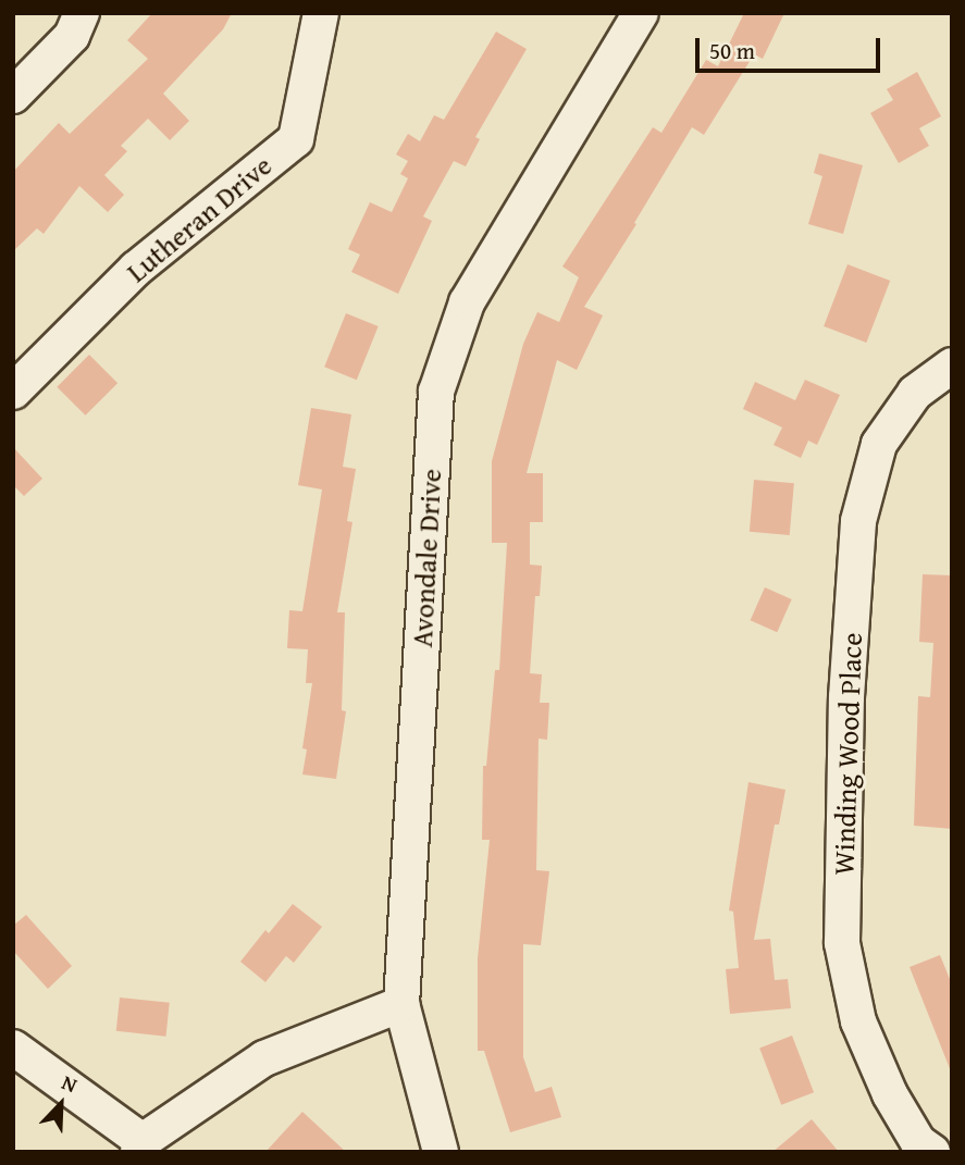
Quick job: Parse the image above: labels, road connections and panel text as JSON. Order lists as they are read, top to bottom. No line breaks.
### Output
{"streets":{"street":["Lutheran Drive","Avondale Drive","Winding Wood Place"]},"scale_bar":"50 m","north":"top right"}
